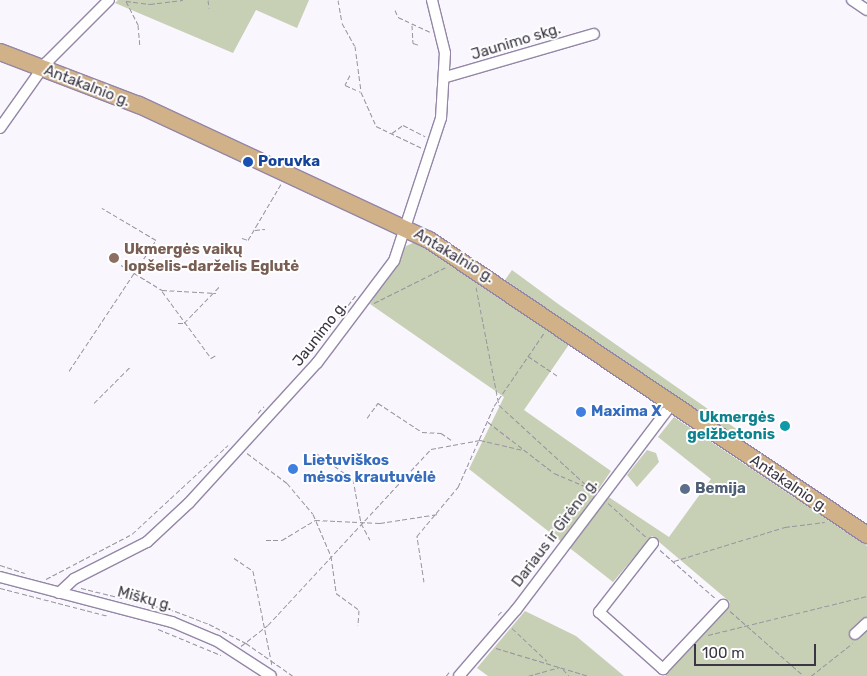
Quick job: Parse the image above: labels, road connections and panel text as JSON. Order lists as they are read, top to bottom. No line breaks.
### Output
{"streets":{"main road":["Antakalnio g."],"street":["Jaunimo skg.","Jaunimo g.","Dariaus ir Girėno g.","Miškų g."]},"crossings":[["Jaunimo skg.","Jaunimo g."],["Antakalnio g.","Jaunimo g."],["Antakalnio g.","Dariaus ir Girėno g."],["Jaunimo g.","Miškų g."]],"places":["Poruvka","Ukmergės vaikų lopšelis-darželis Eglutė","Maxima X","Ukmergės gelžbetonis","Lietuviškos mėsos krautuvėlė","Bemija"],"scale_bar":"100 m"}
